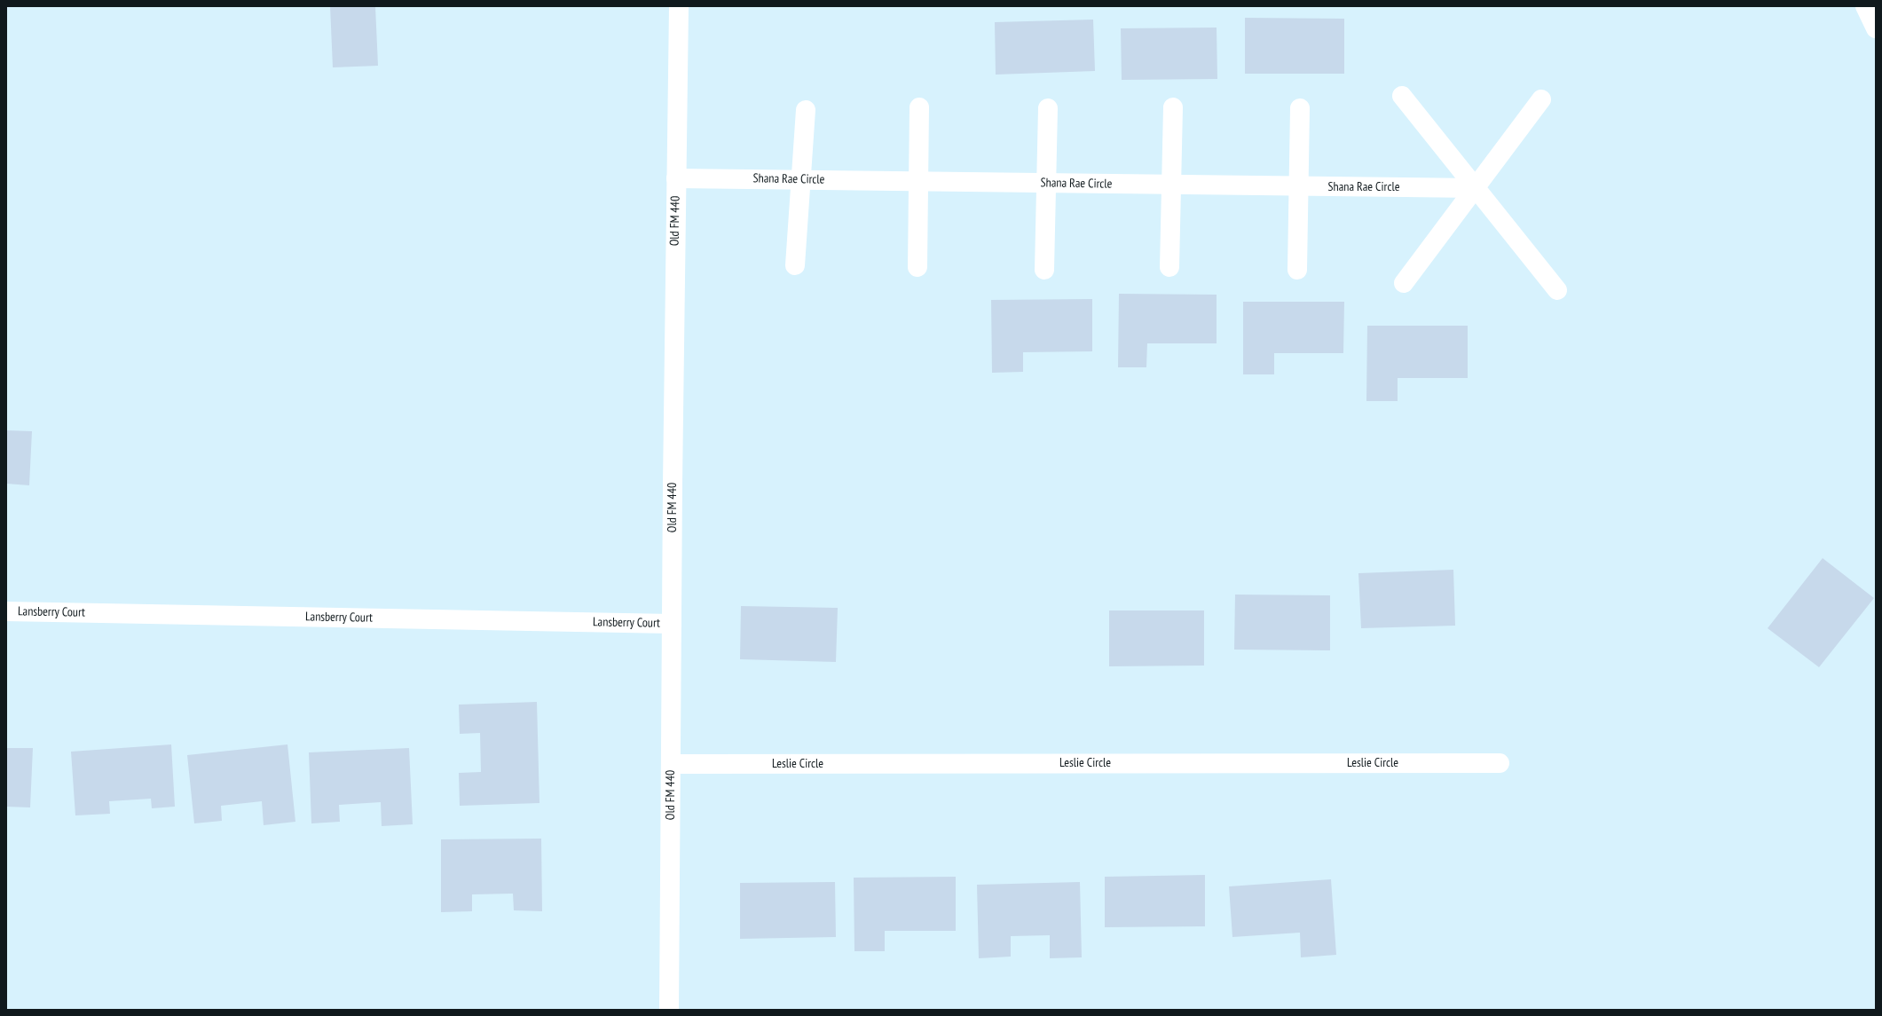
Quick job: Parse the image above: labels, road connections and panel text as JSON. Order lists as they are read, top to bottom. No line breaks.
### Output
{"streets":{"street":["Shana Rae Circle","Old FM 440","Lansberry Court","Leslie Circle"]},"crossings":[["Shana Rae Circle","Old FM 440"],["Old FM 440","Lansberry Court"],["Old FM 440","Leslie Circle"]]}
